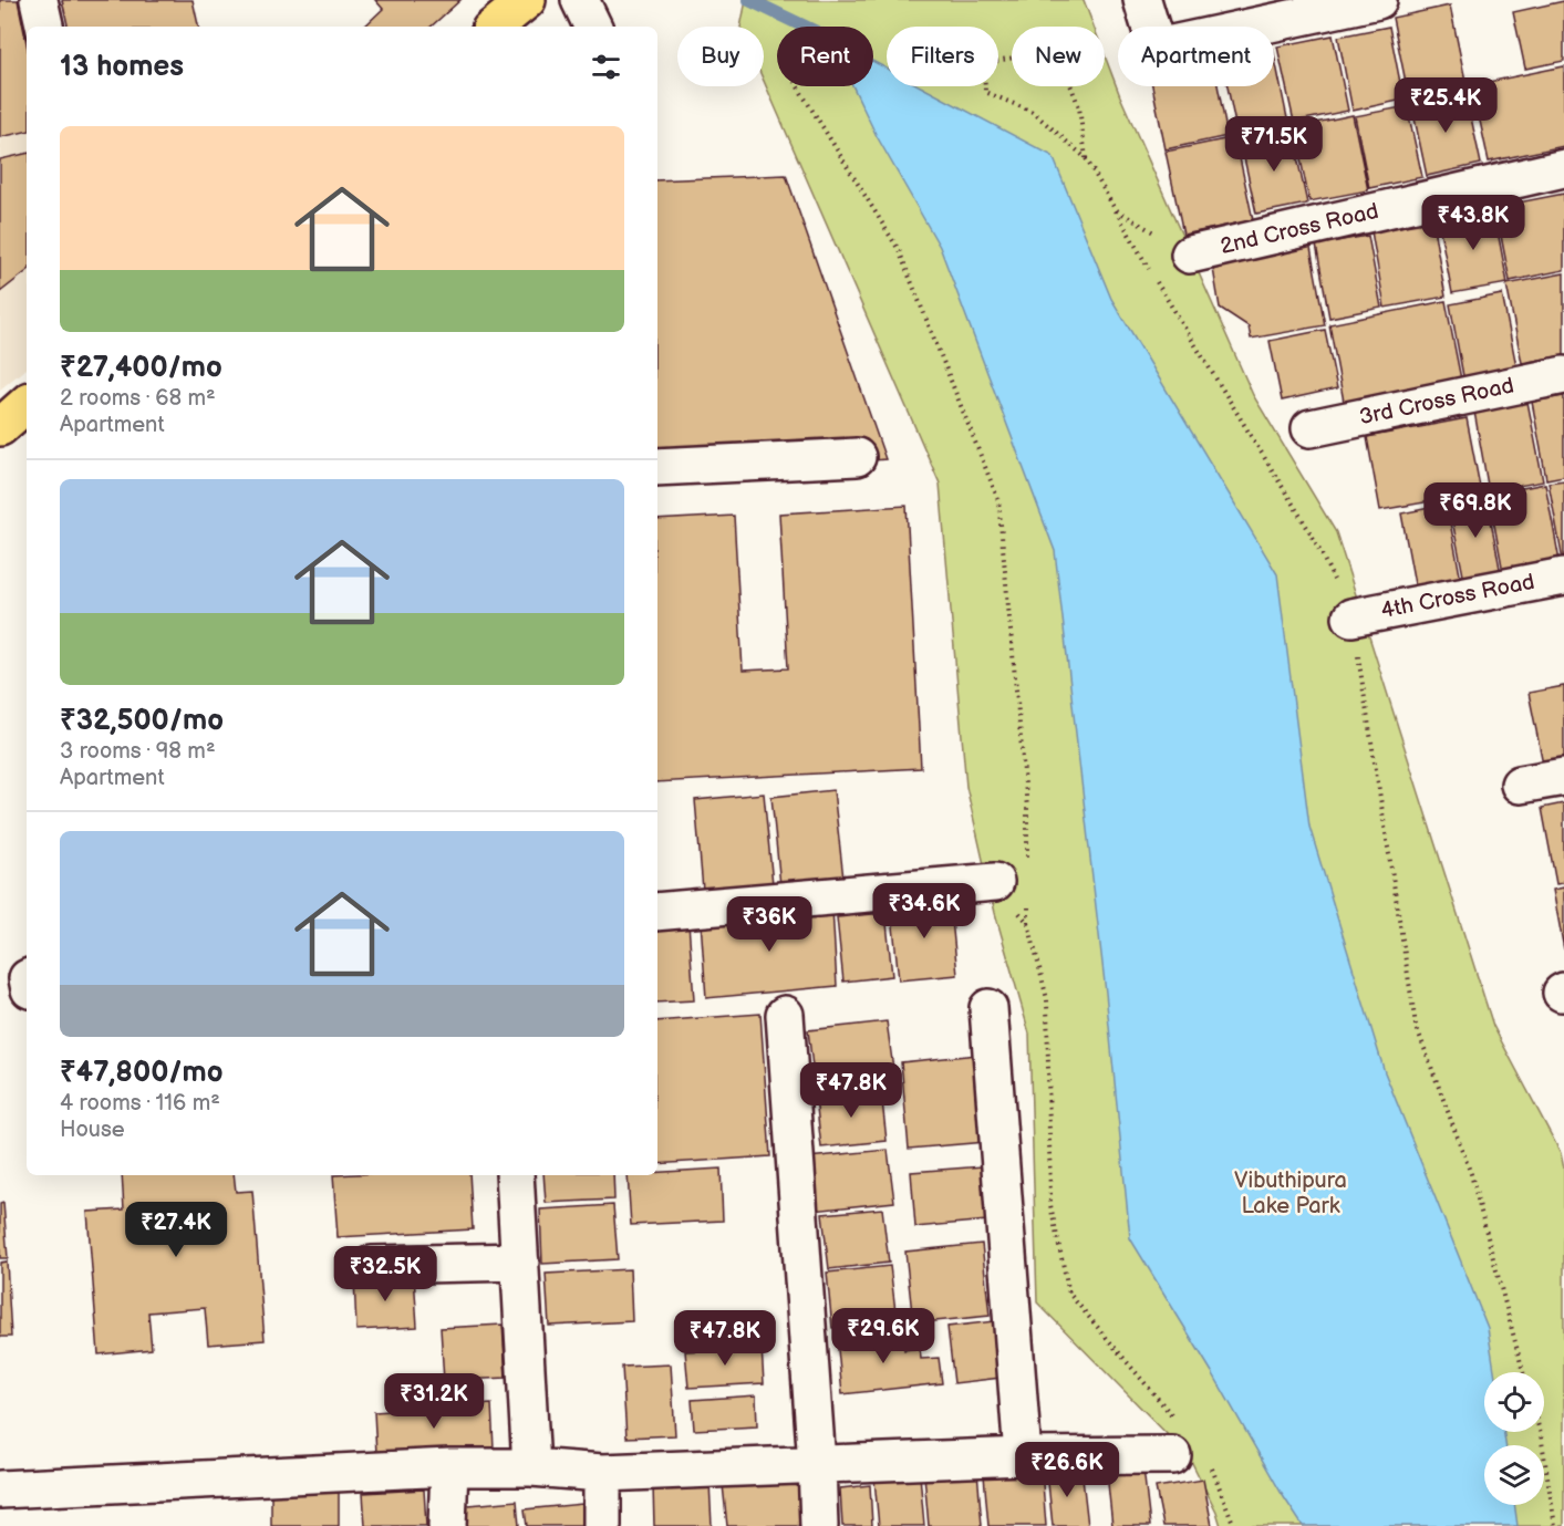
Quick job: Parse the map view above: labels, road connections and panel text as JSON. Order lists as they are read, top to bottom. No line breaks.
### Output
{"streets":{"street":["2nd Cross Road","3rd Cross Road","4th Cross Road"]},"parks":["Vibuthipura Lake Park"],"page":{"chip":["Buy","Rent","Filters","New","Apartment"],"heading":"13 homes","price":["₹25.4K","₹71.5K","₹43.8K","₹69.8K","₹34.6K","₹36K","₹47.8K","₹27.4K","₹32.5K","₹29.6K","₹47.8K","₹31.2K","₹26.6K"],"list":[{"name":"₹27,400/mo","note":"2 rooms · 68 m² · Apartment"},{"name":"₹32,500/mo","note":"3 rooms · 98 m² · Apartment"},{"name":"₹47,800/mo","note":"4 rooms · 116 m² · House"}]}}
